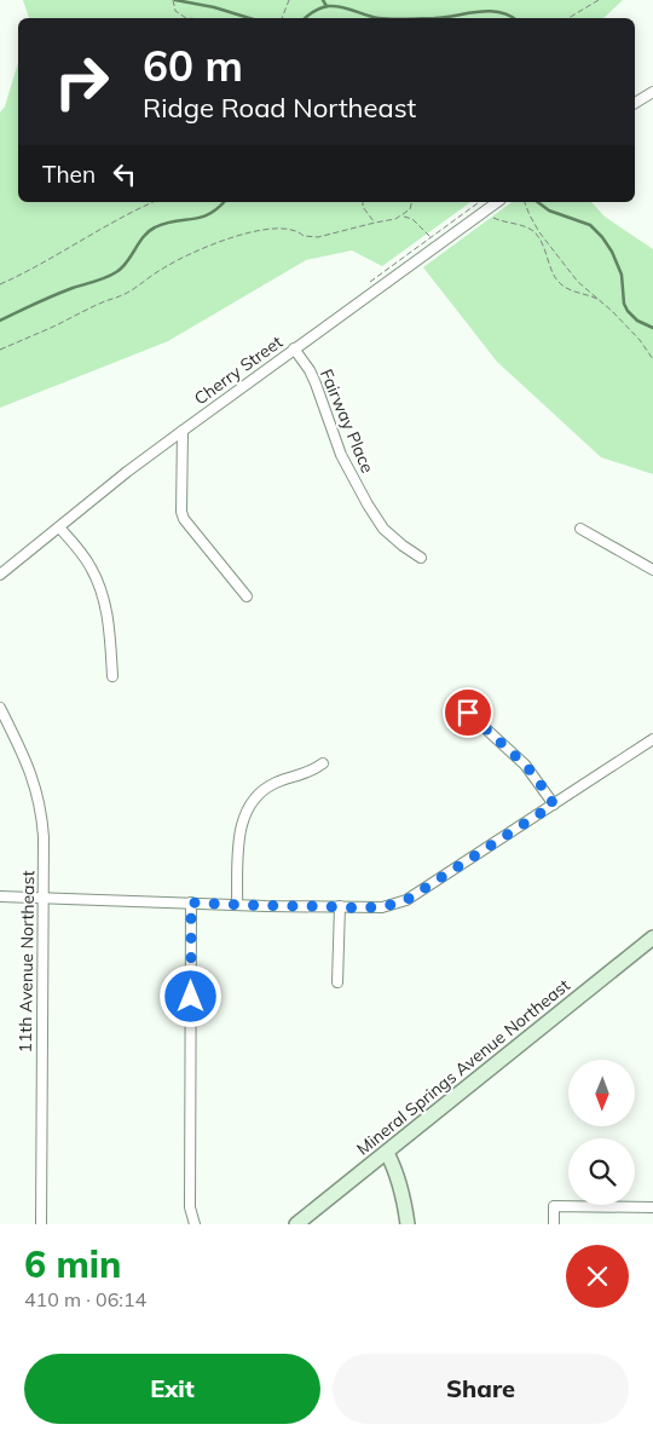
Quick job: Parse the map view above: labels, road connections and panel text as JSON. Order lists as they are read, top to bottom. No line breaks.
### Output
{"streets":{"main road":["Mineral Springs Avenue Northeast"],"street":["Cherry Street","Fairway Place","11th Avenue Northeast"]},"crossings":[["Cherry Street","Fairway Place"]],"north":"bottom","page":{"turn":["60 m","Ridge Road Northeast"],"then":"Then","heading":["6 min","410 m · 06:14"],"buttons":["Exit","Share"]}}
